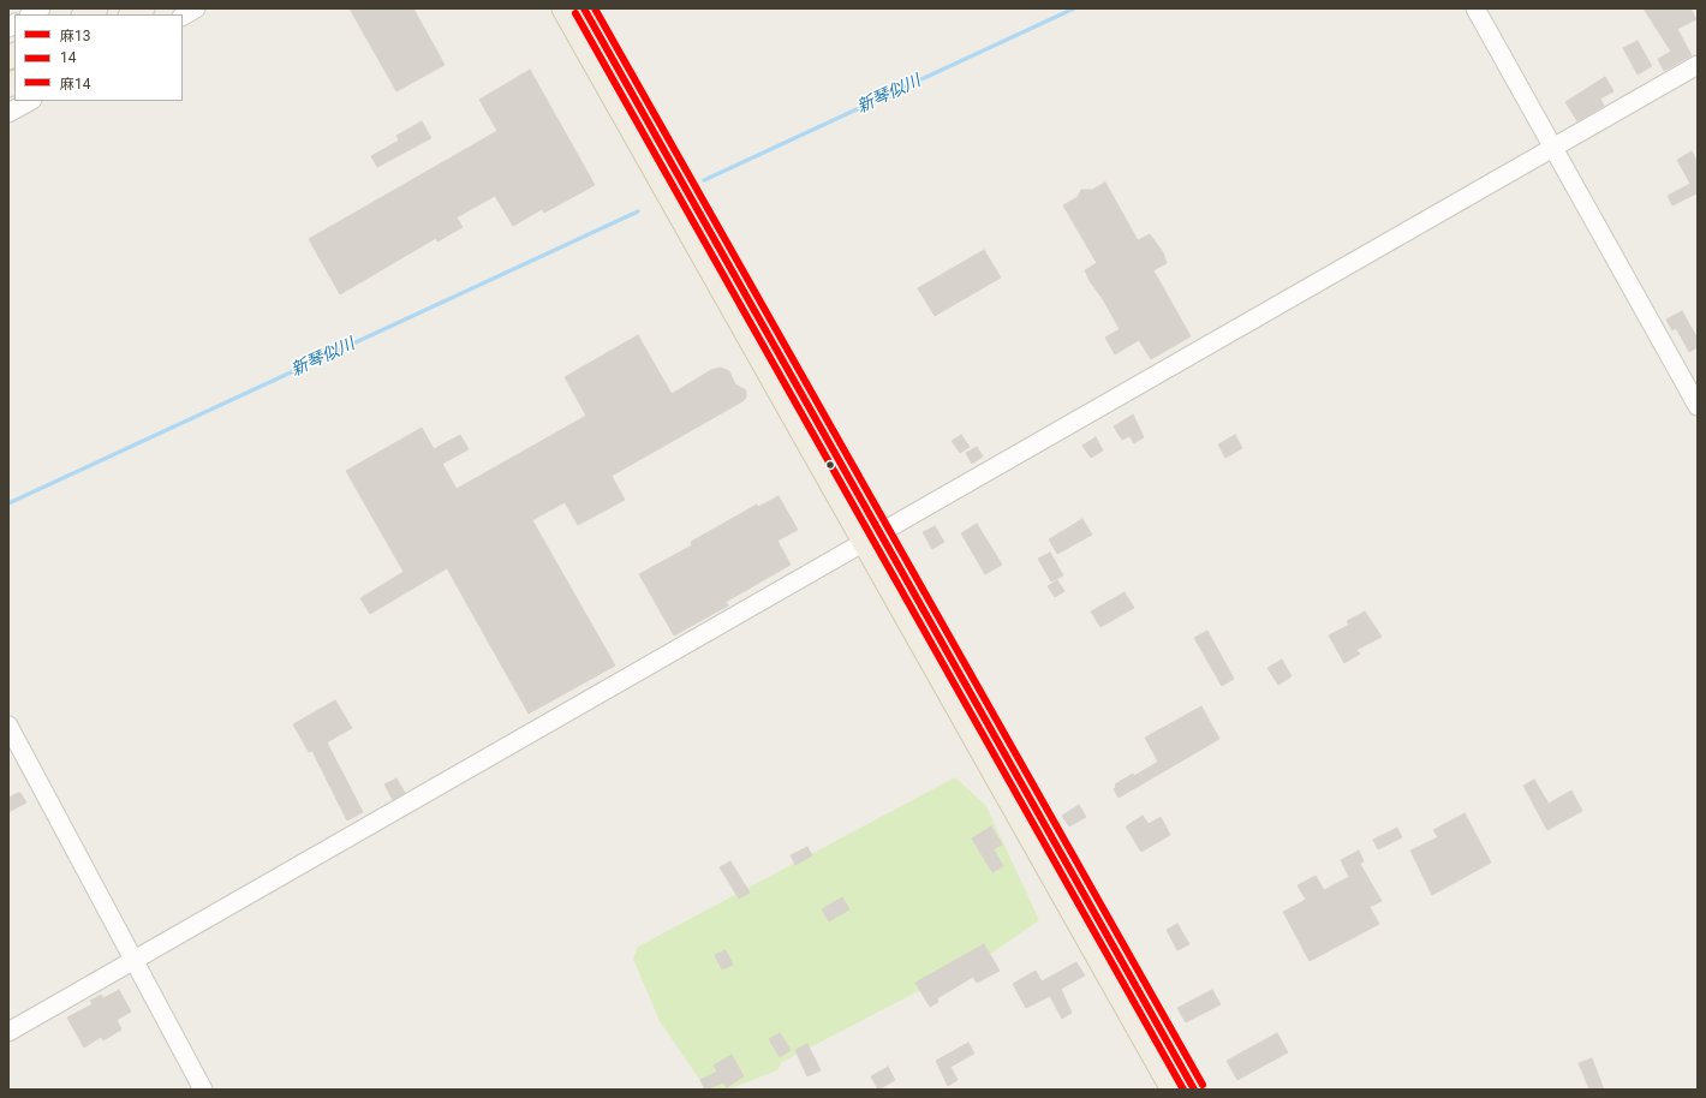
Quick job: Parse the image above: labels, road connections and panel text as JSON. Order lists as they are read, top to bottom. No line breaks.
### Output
{"water":["新琴似川"],"lines":["transit line 麻13","transit line 麻14","transit line 14"],"legend":["麻13","14","麻14"]}
